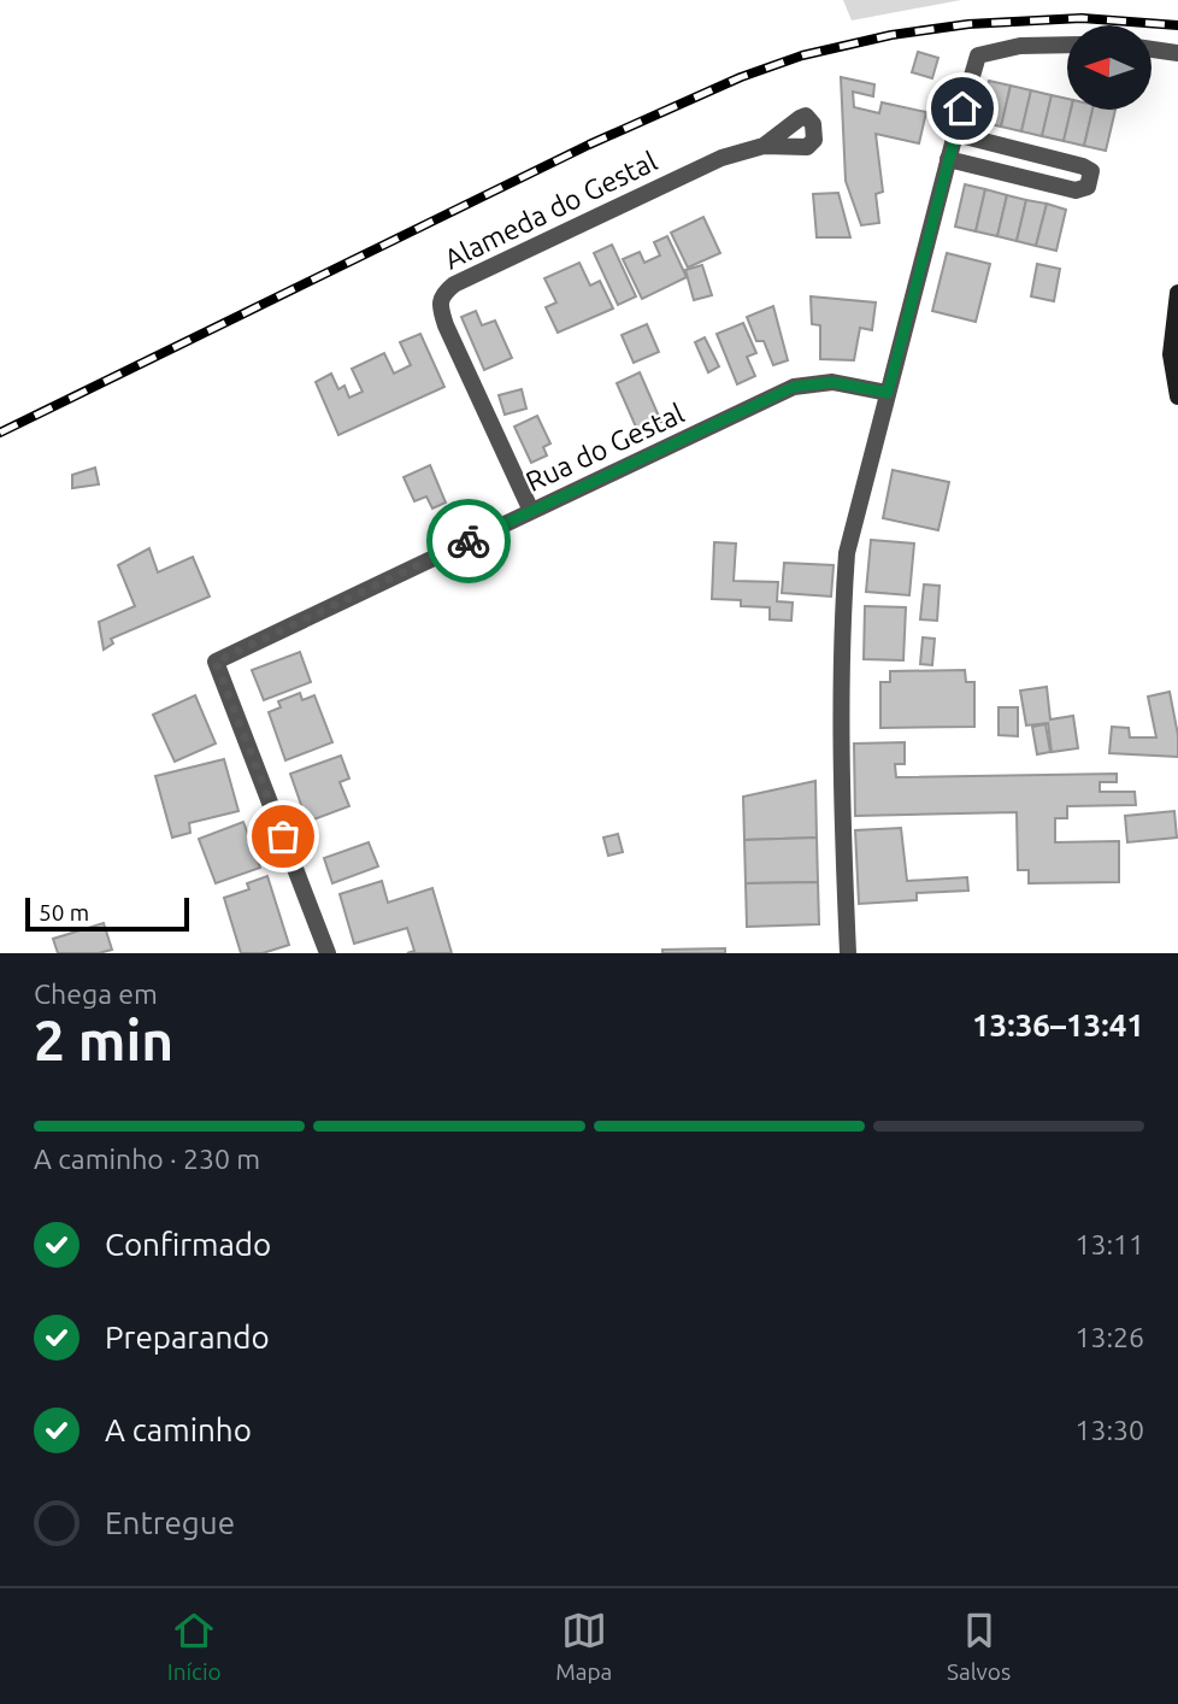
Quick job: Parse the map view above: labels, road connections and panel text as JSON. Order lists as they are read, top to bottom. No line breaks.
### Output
{"streets":{"street":["Alameda do Gestal","Rua do Gestal"]},"crossings":[["Alameda do Gestal","Rua do Gestal"]],"scale_bar":"50 m","north":"left","page":{"scale":"50 m","heading":["2 min","Chega em","13:36–13:41"],"bar":"A caminho · 230 m","list":[["Confirmado","13:11"],["Preparando","13:26"],["A caminho","13:30"],"Entregue"],"tabs":["Início","Mapa","Salvos"]}}
